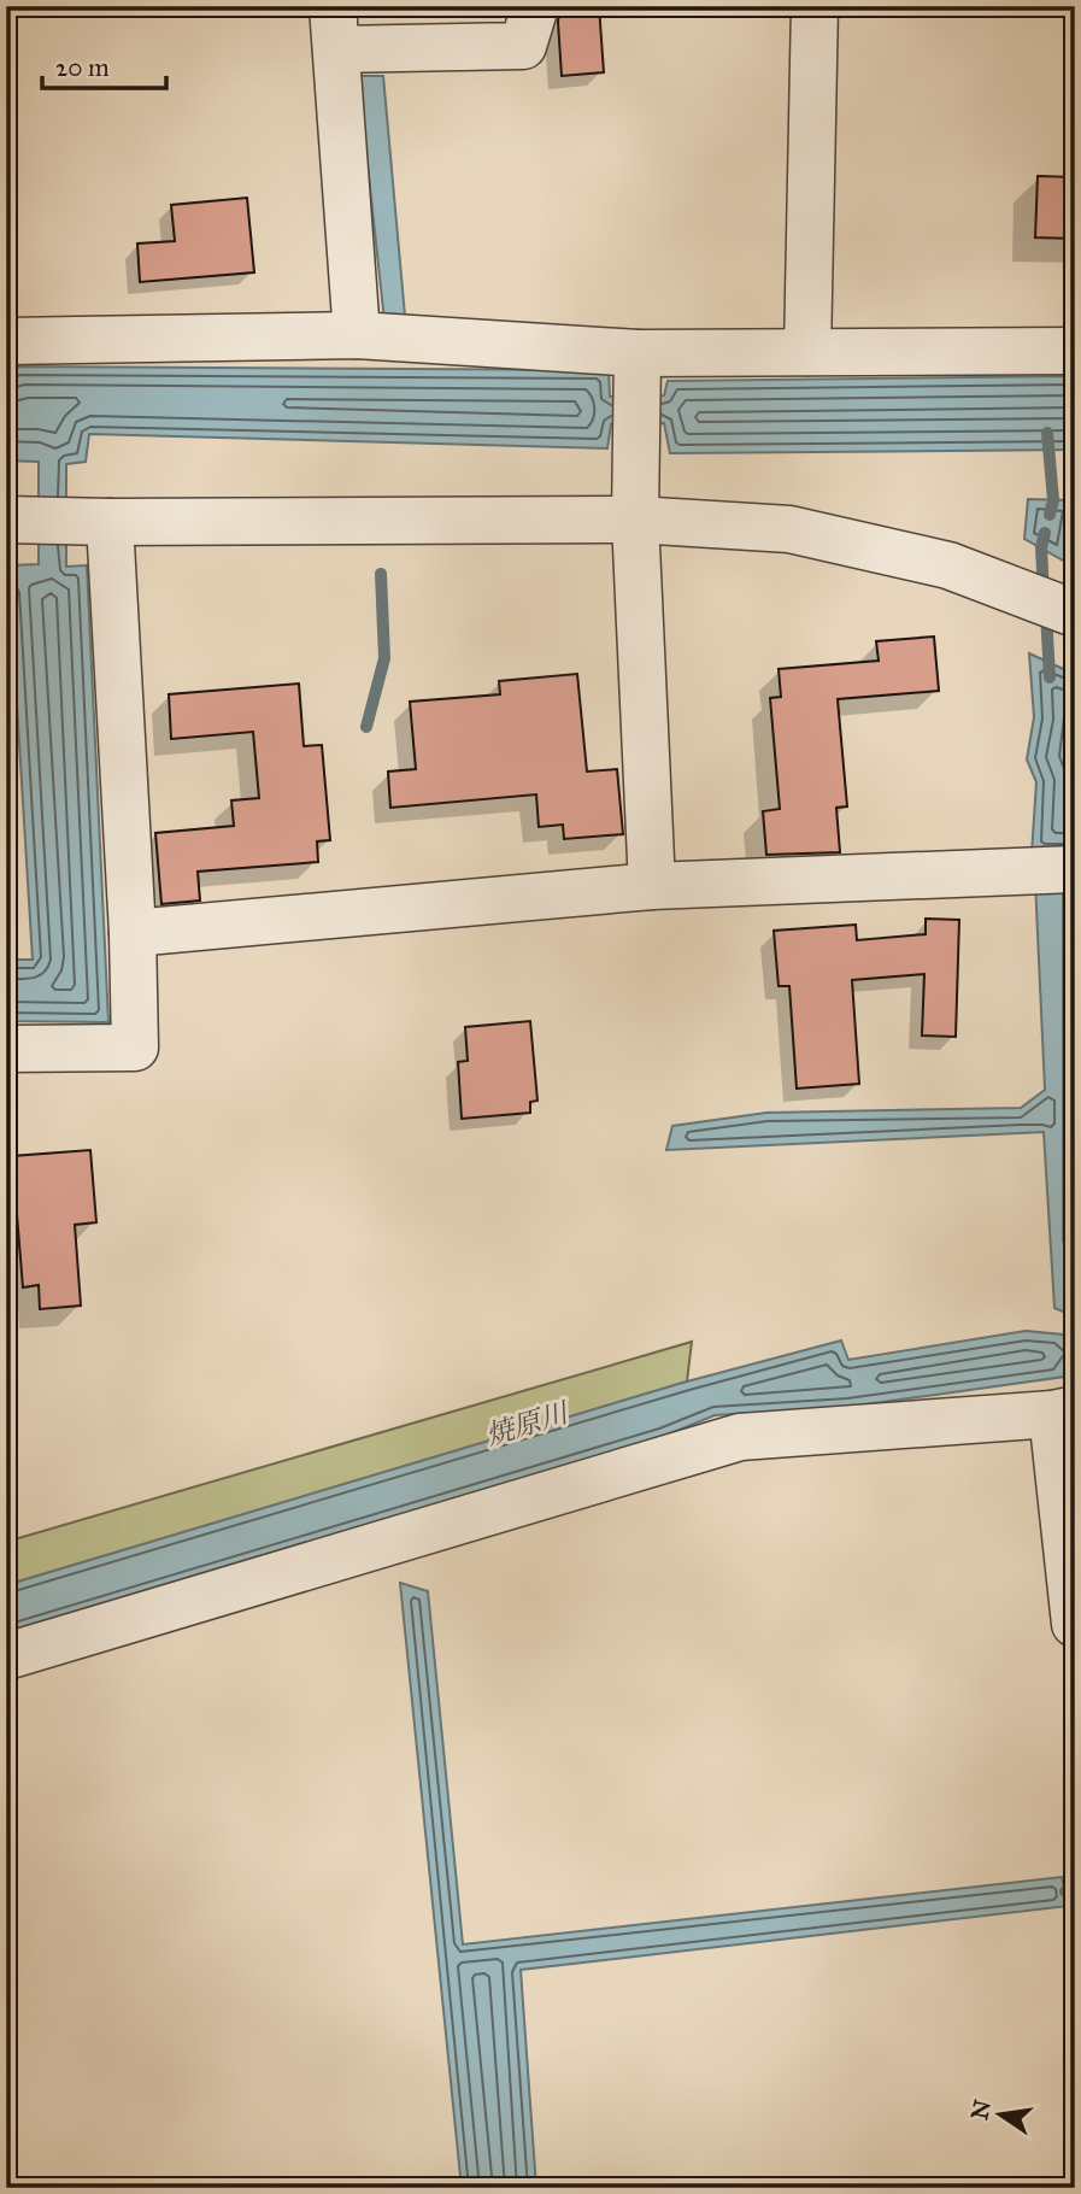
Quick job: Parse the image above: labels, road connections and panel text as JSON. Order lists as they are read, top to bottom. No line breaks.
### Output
{"water":["焼原川"],"scale_bar":"20 m","north":"left"}
